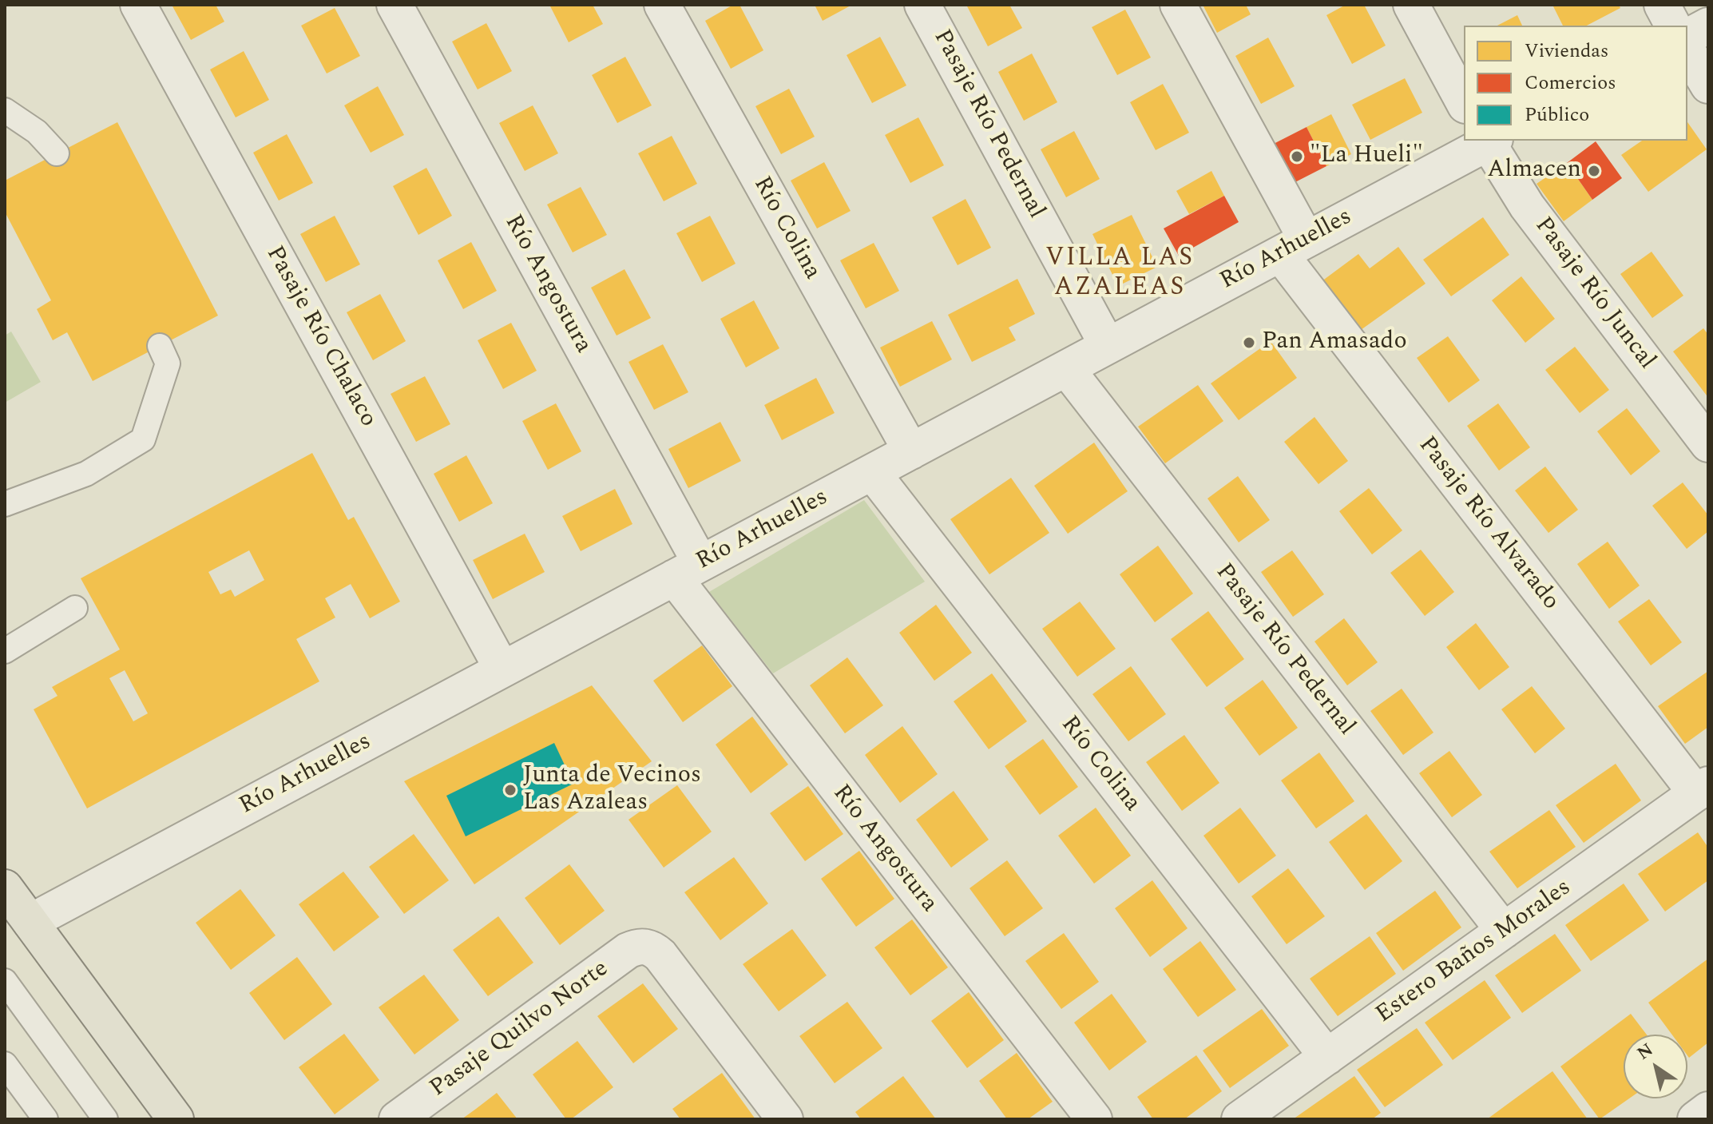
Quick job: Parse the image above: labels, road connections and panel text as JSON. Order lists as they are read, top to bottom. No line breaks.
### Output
{"streets":{"street":["Pasaje Río Pedernal","Río Colina","Río Arhuelles","Río Angostura","Pasaje Río Juncal","Pasaje Río Chalaco","Pasaje Río Alvarado","Estero Baños Morales","Pasaje Quilvo Norte"]},"crossings":[["Pasaje Río Pedernal","Río Arhuelles"],["Pasaje Río Pedernal","Estero Baños Morales"],["Río Colina","Río Arhuelles"],["Río Colina","Estero Baños Morales"],["Río Arhuelles","Río Angostura"],["Río Arhuelles","Pasaje Río Juncal"],["Río Arhuelles","Pasaje Río Chalaco"],["Río Arhuelles","Pasaje Río Alvarado"],["Pasaje Río Alvarado","Estero Baños Morales"]],"districts":["VILLA LAS AZALEAS"],"places":["\"La Hueli\"","Almacen","Pan Amasado","Junta de Vecinos Las Azaleas"],"legend":["Viviendas","Comercios","Público"],"north":"top left"}
